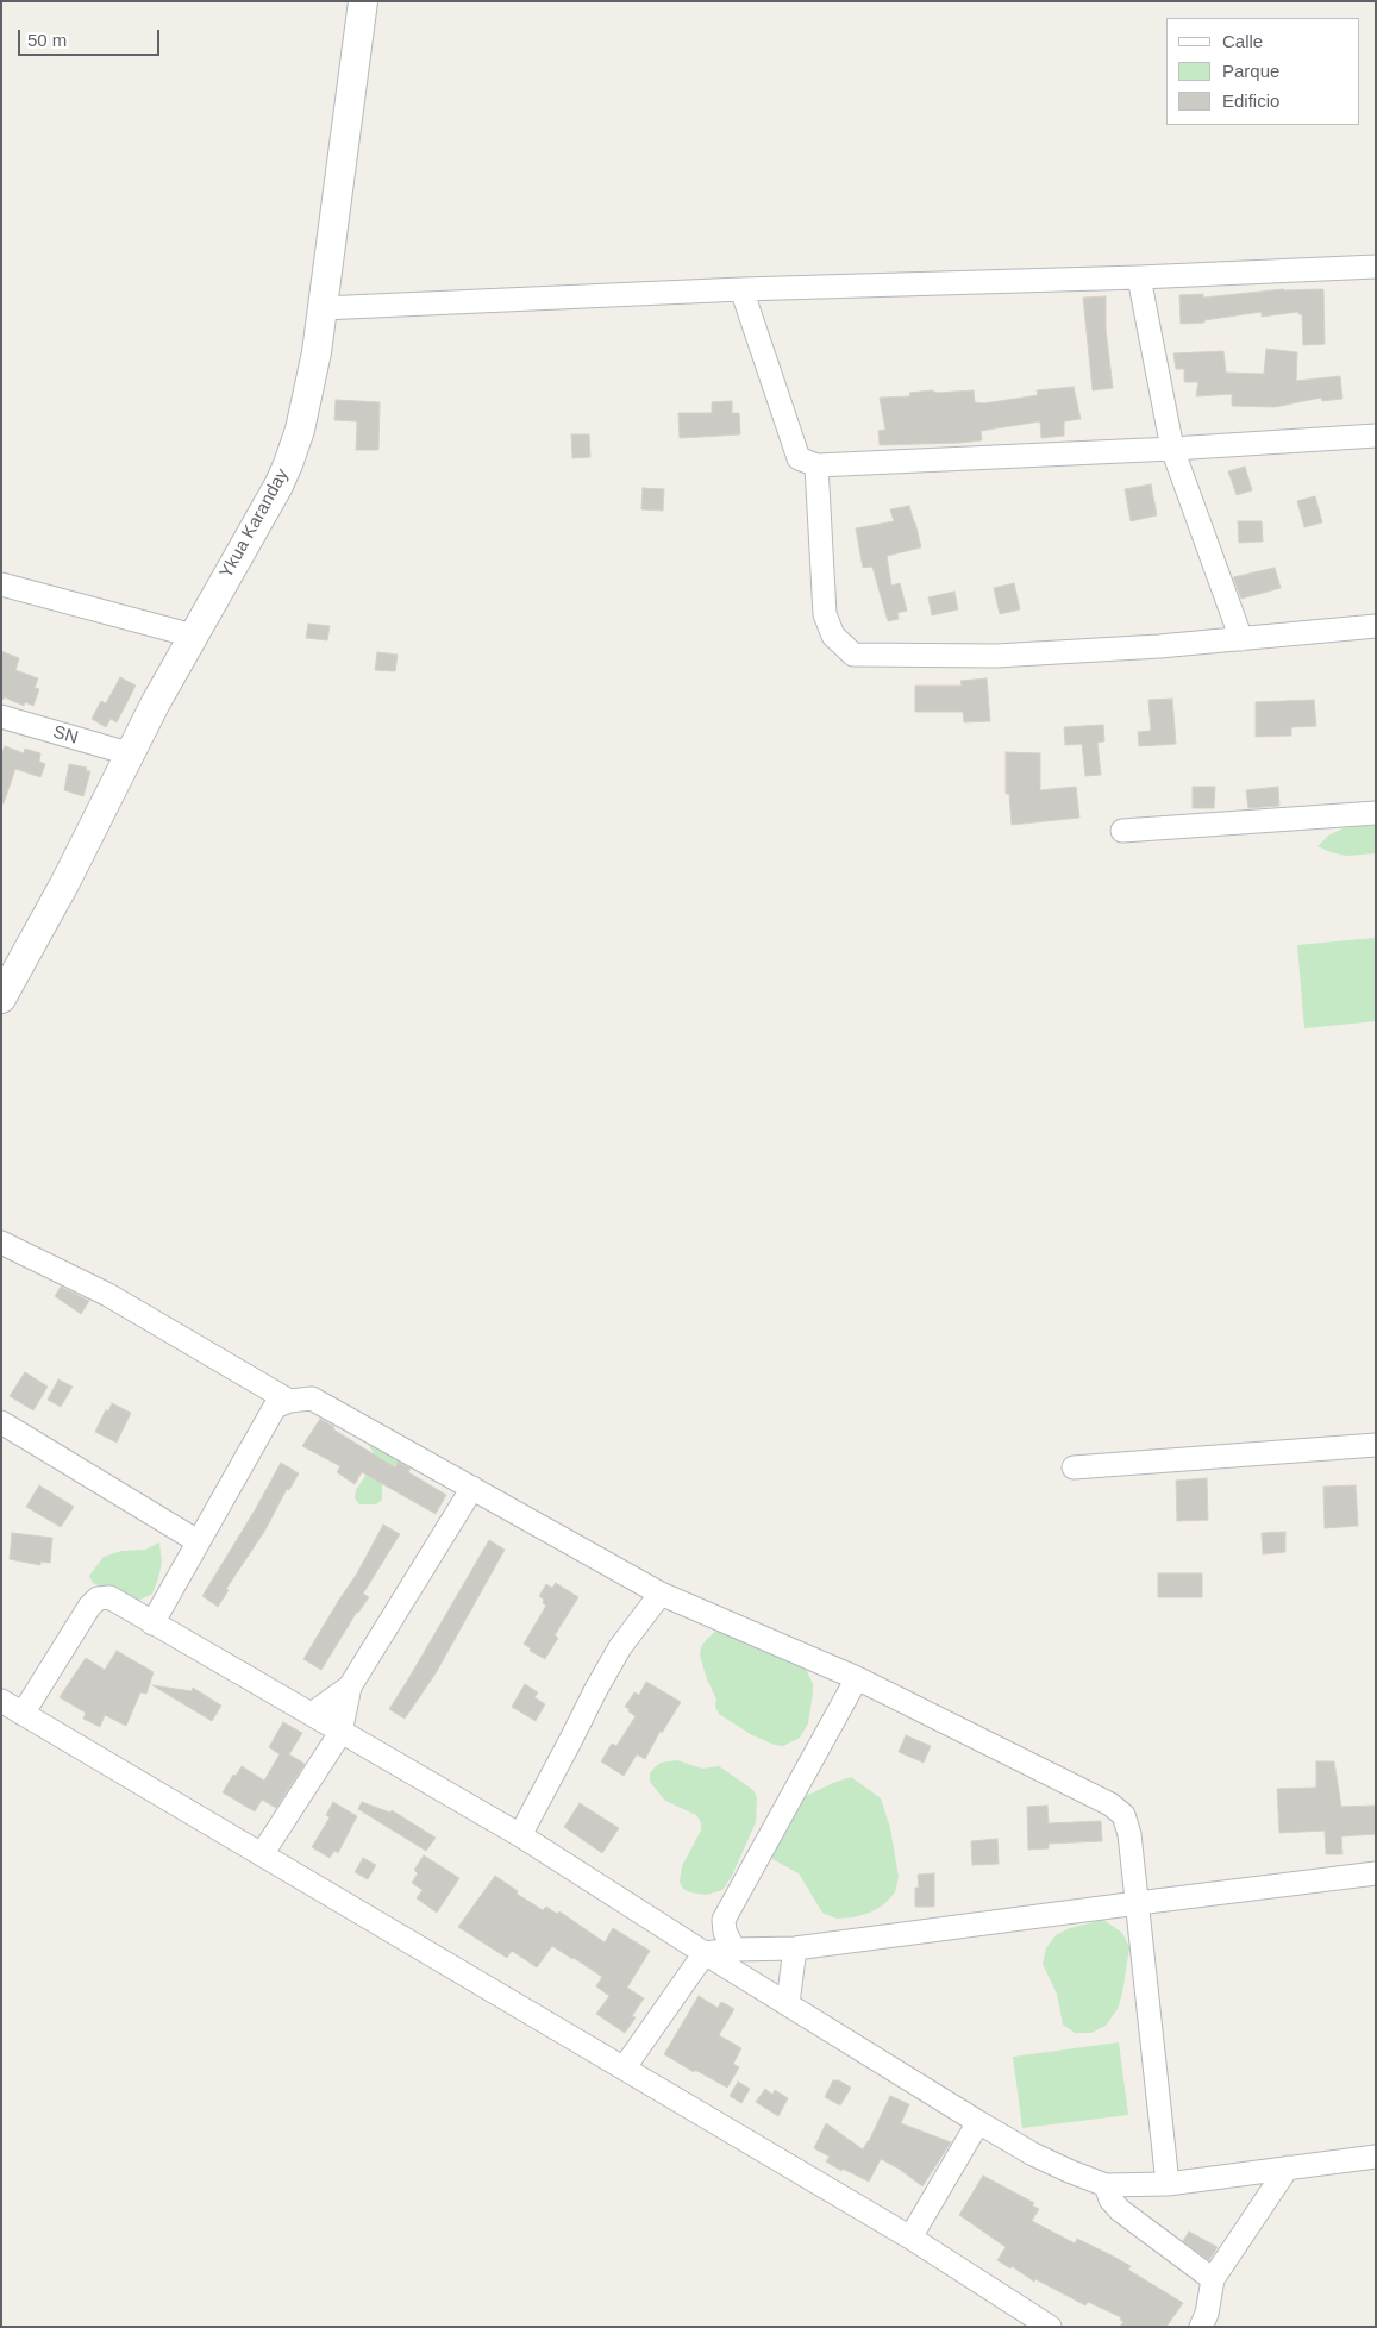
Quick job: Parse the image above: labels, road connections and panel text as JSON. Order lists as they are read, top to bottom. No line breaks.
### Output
{"streets":{"street":["Ykua Karanday","SN"]},"crossings":[["Ykua Karanday","SN"]],"legend":["Calle","Parque","Edificio"],"scale_bar":"50 m"}
